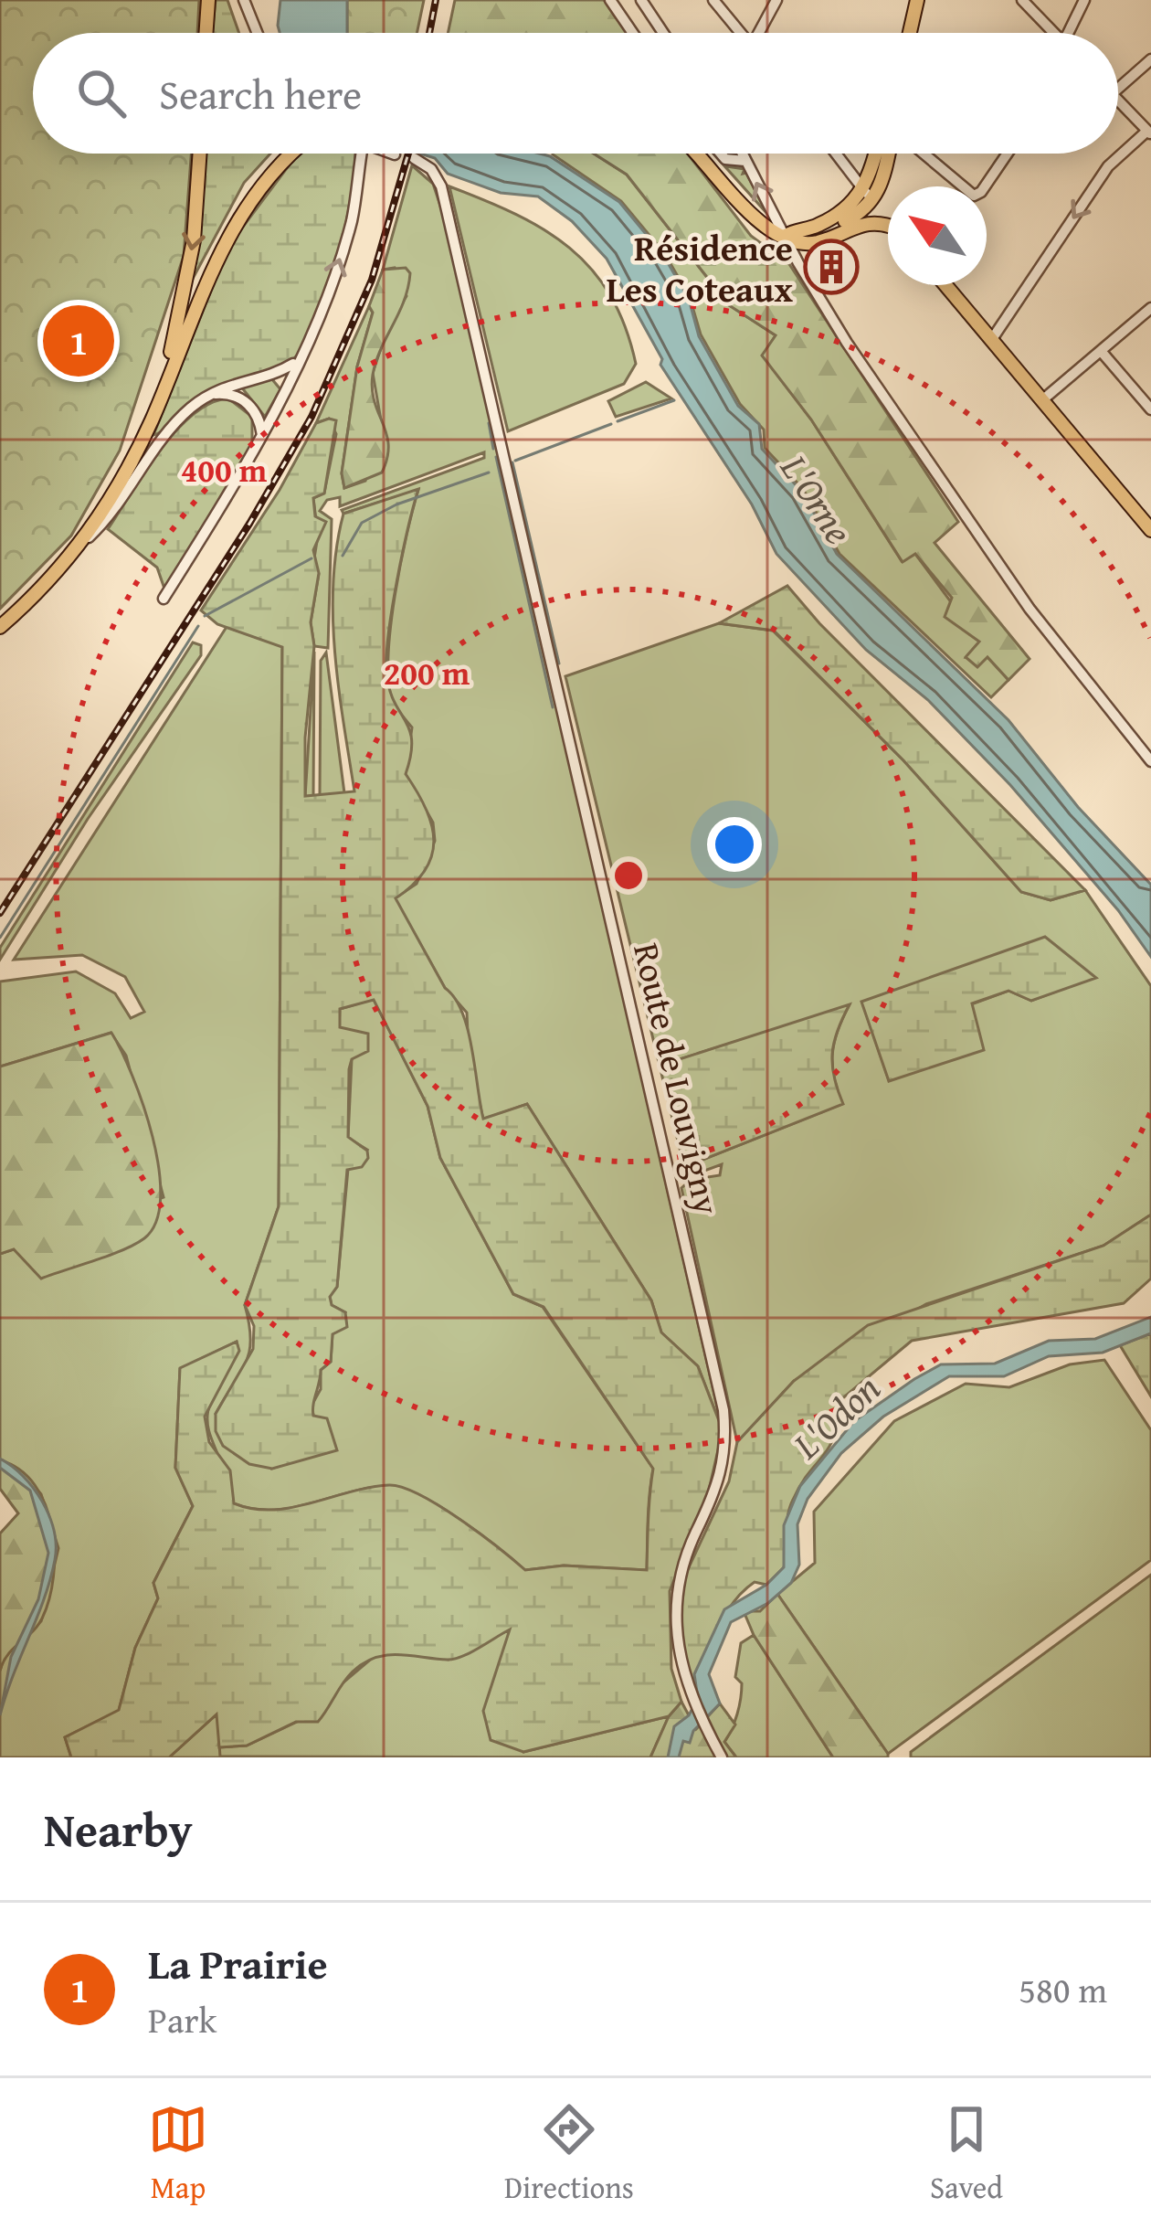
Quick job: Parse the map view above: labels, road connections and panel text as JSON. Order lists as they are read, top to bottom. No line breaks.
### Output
{"streets":{"street":["Route de Louvigny"]},"water":["L'Orne","L'Odon"],"places":{"building":["Résidence Les Coteaux"]},"north":"top left","page":{"search":"Search here","pins":"1","heading":"Nearby","list":[{"mark":"1","name":"La Prairie","note":"Park","value":"580 m"}],"nav":["Map","Directions","Saved"]},"rings":["400 m","200 m"]}
